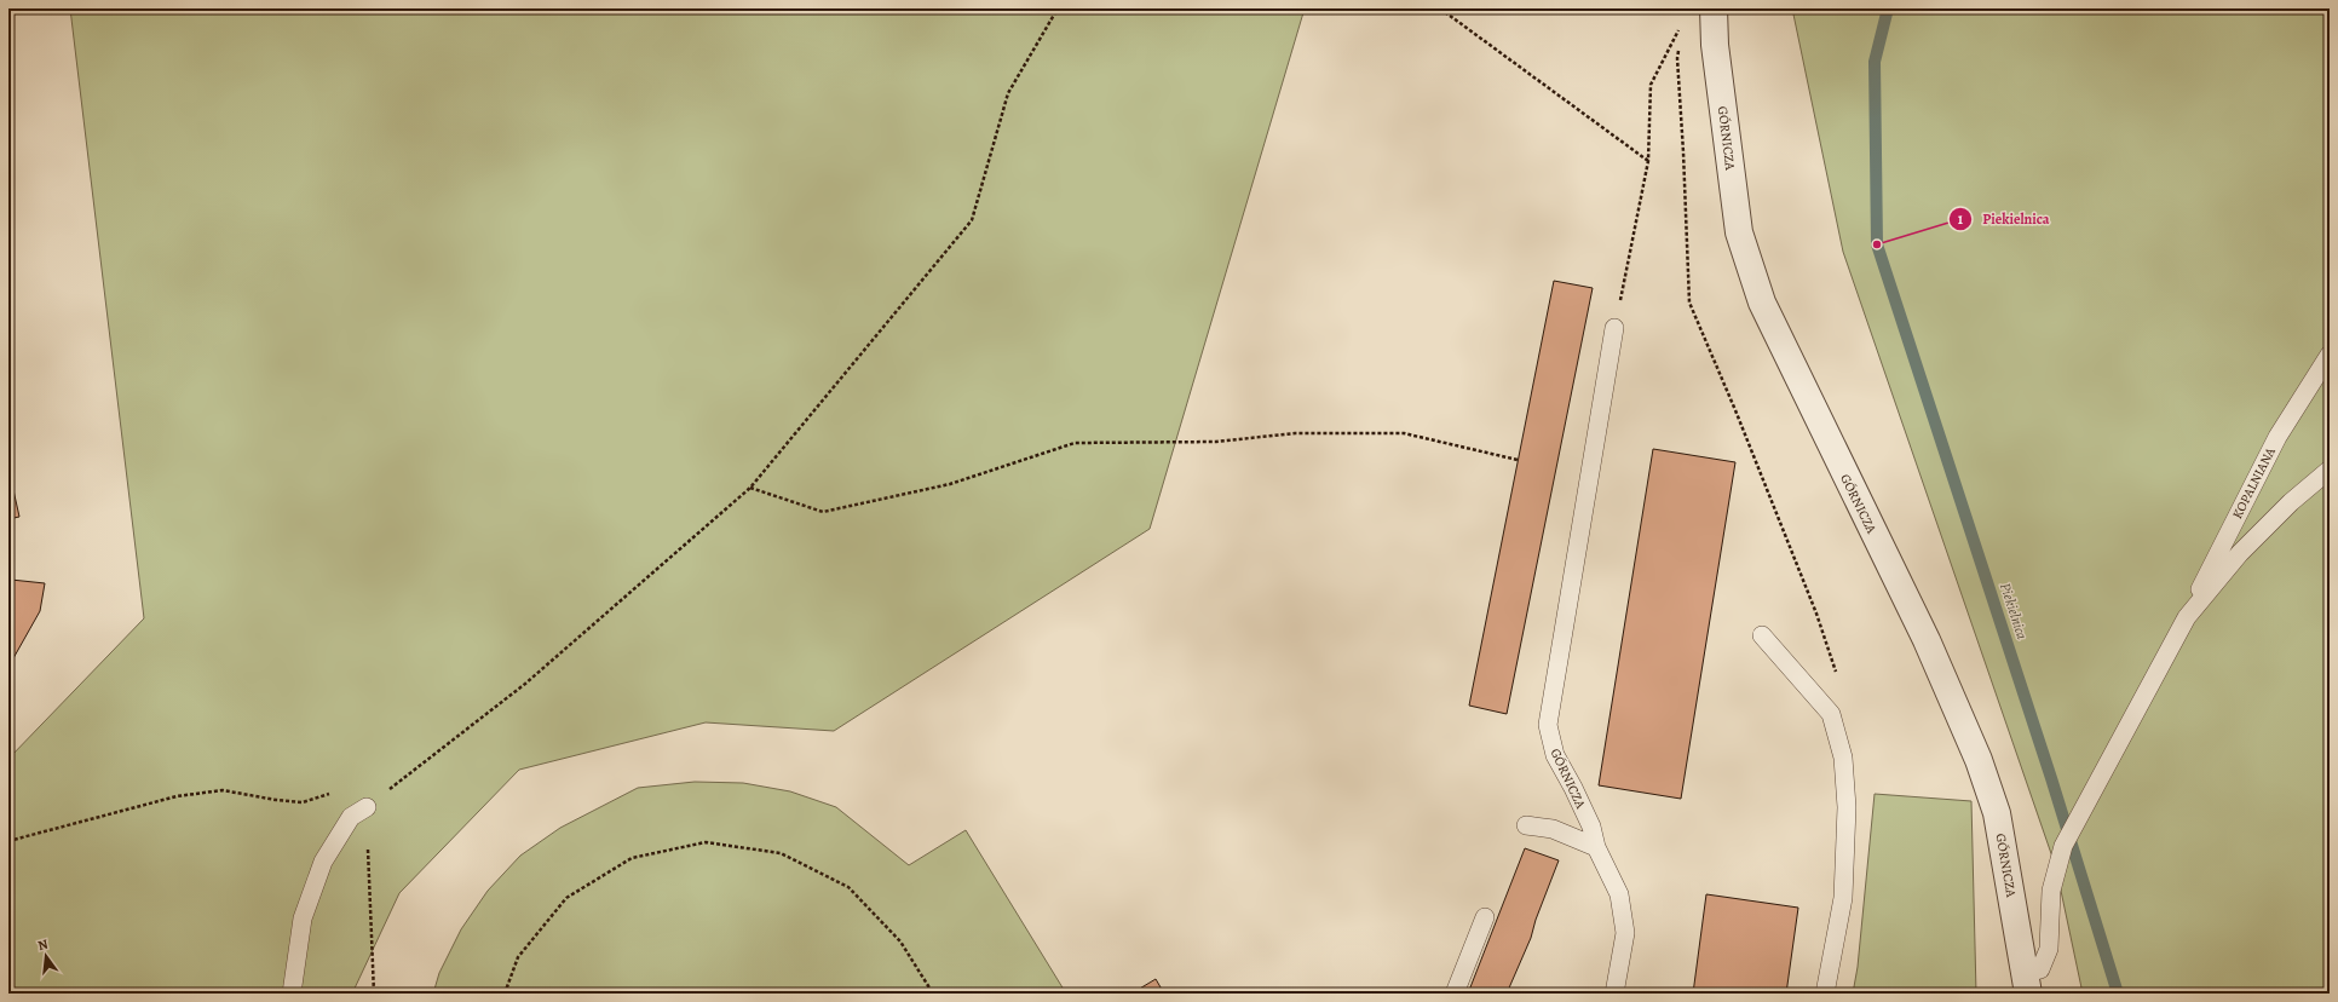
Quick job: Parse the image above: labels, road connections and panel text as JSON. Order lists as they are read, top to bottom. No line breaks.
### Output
{"streets":{"street":["GÓRNICZA"],"lane":["KOPALNIANA"]},"crossings":[["GÓRNICZA","KOPALNIANA"]],"water":["Piekielnica"],"places":["Piekielnica"],"north":"top"}
